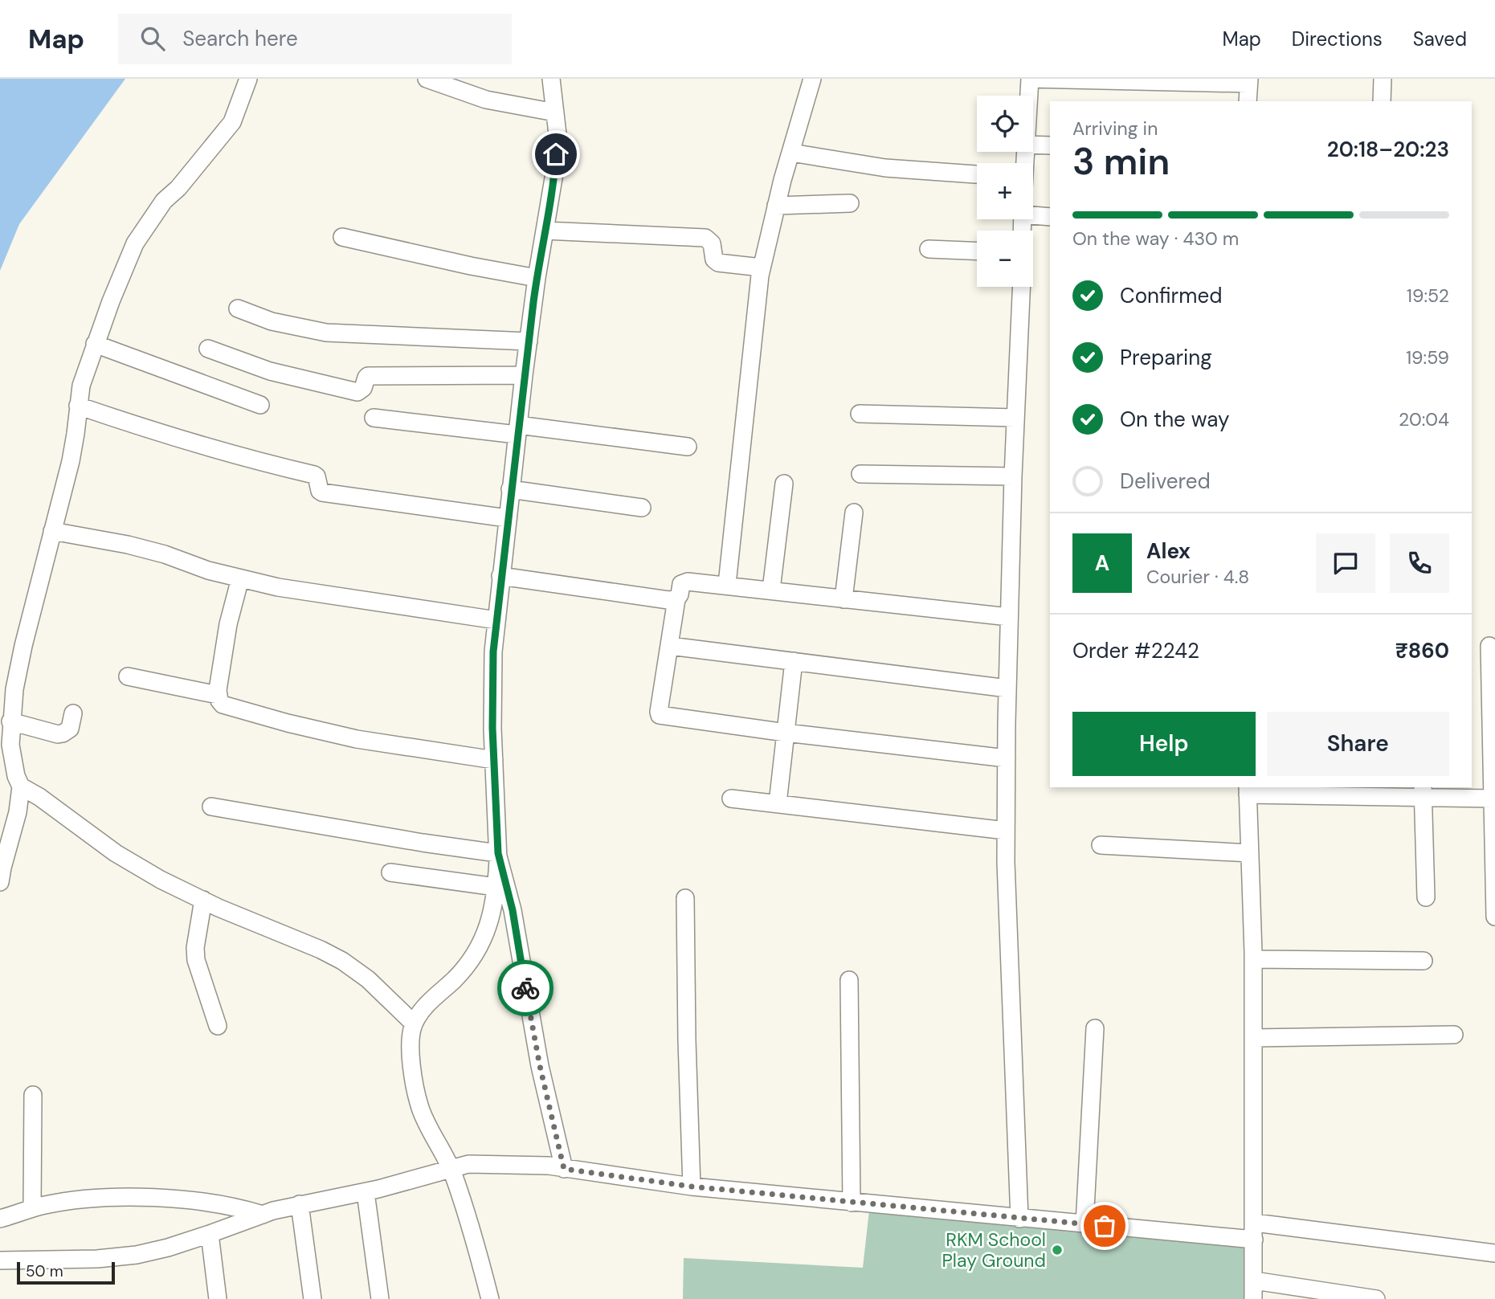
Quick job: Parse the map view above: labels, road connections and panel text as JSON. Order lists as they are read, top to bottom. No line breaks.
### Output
{"places":["RKM School Play Ground"],"scale_bar":"50 m","page":{"header":"Map","search":"Search here","nav":["Map","Directions","Saved"],"map_buttons":["+","−"],"heading":["3 min","Arriving in","20:18–20:23"],"panel":["Alex","Courier · 4.8","Order #2242","₹860"],"bar":"On the way · 430 m","list":[["Confirmed","19:52"],["Preparing","19:59"],["On the way","20:04"],"Delivered"],"round":"A","buttons":["Help","Share"],"scale":"50 m"}}
